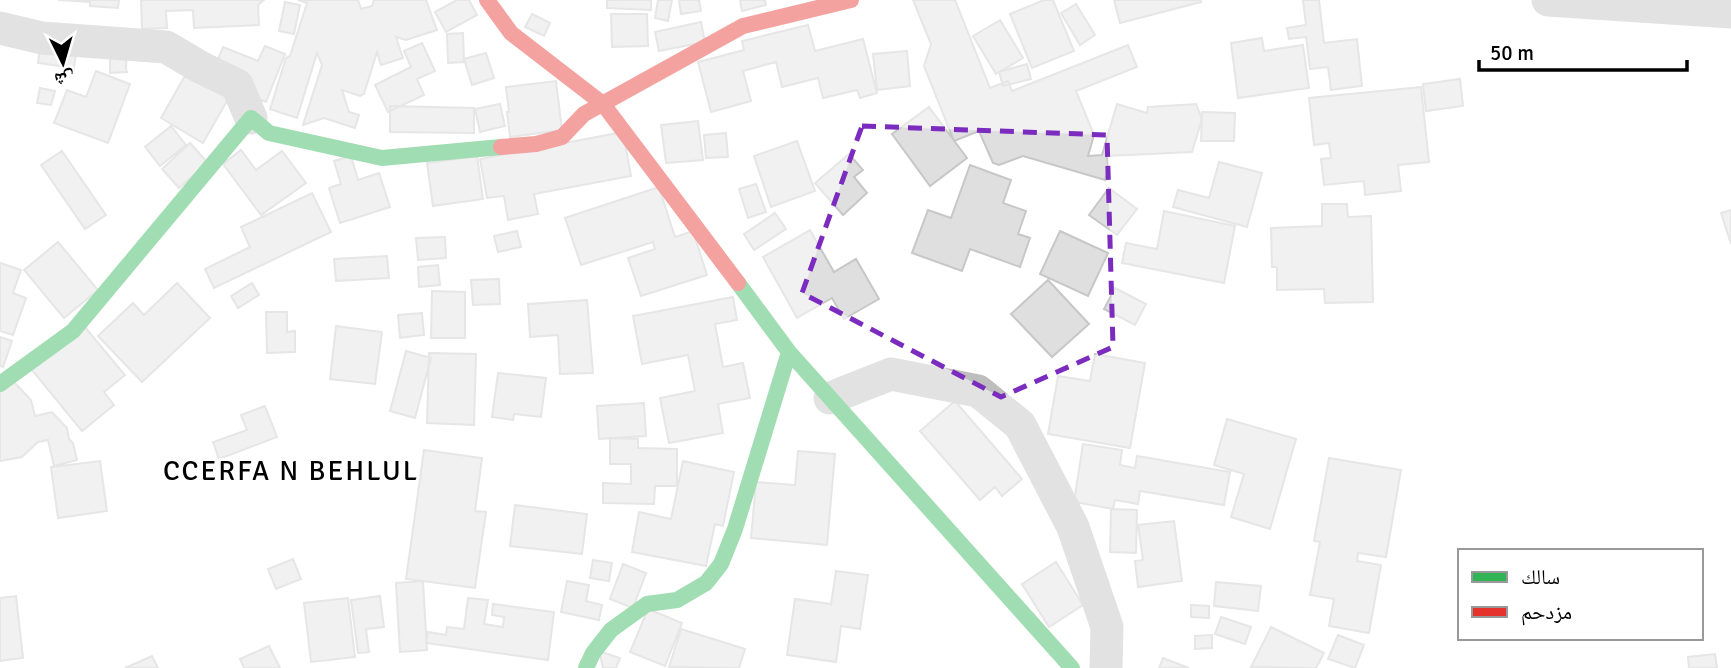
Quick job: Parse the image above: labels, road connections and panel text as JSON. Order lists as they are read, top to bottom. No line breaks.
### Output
{"districts":["CCERFA N BEHLUL"],"legend":["سالك","مزدحم"],"scale_bar":"50 m","north":"bottom"}
